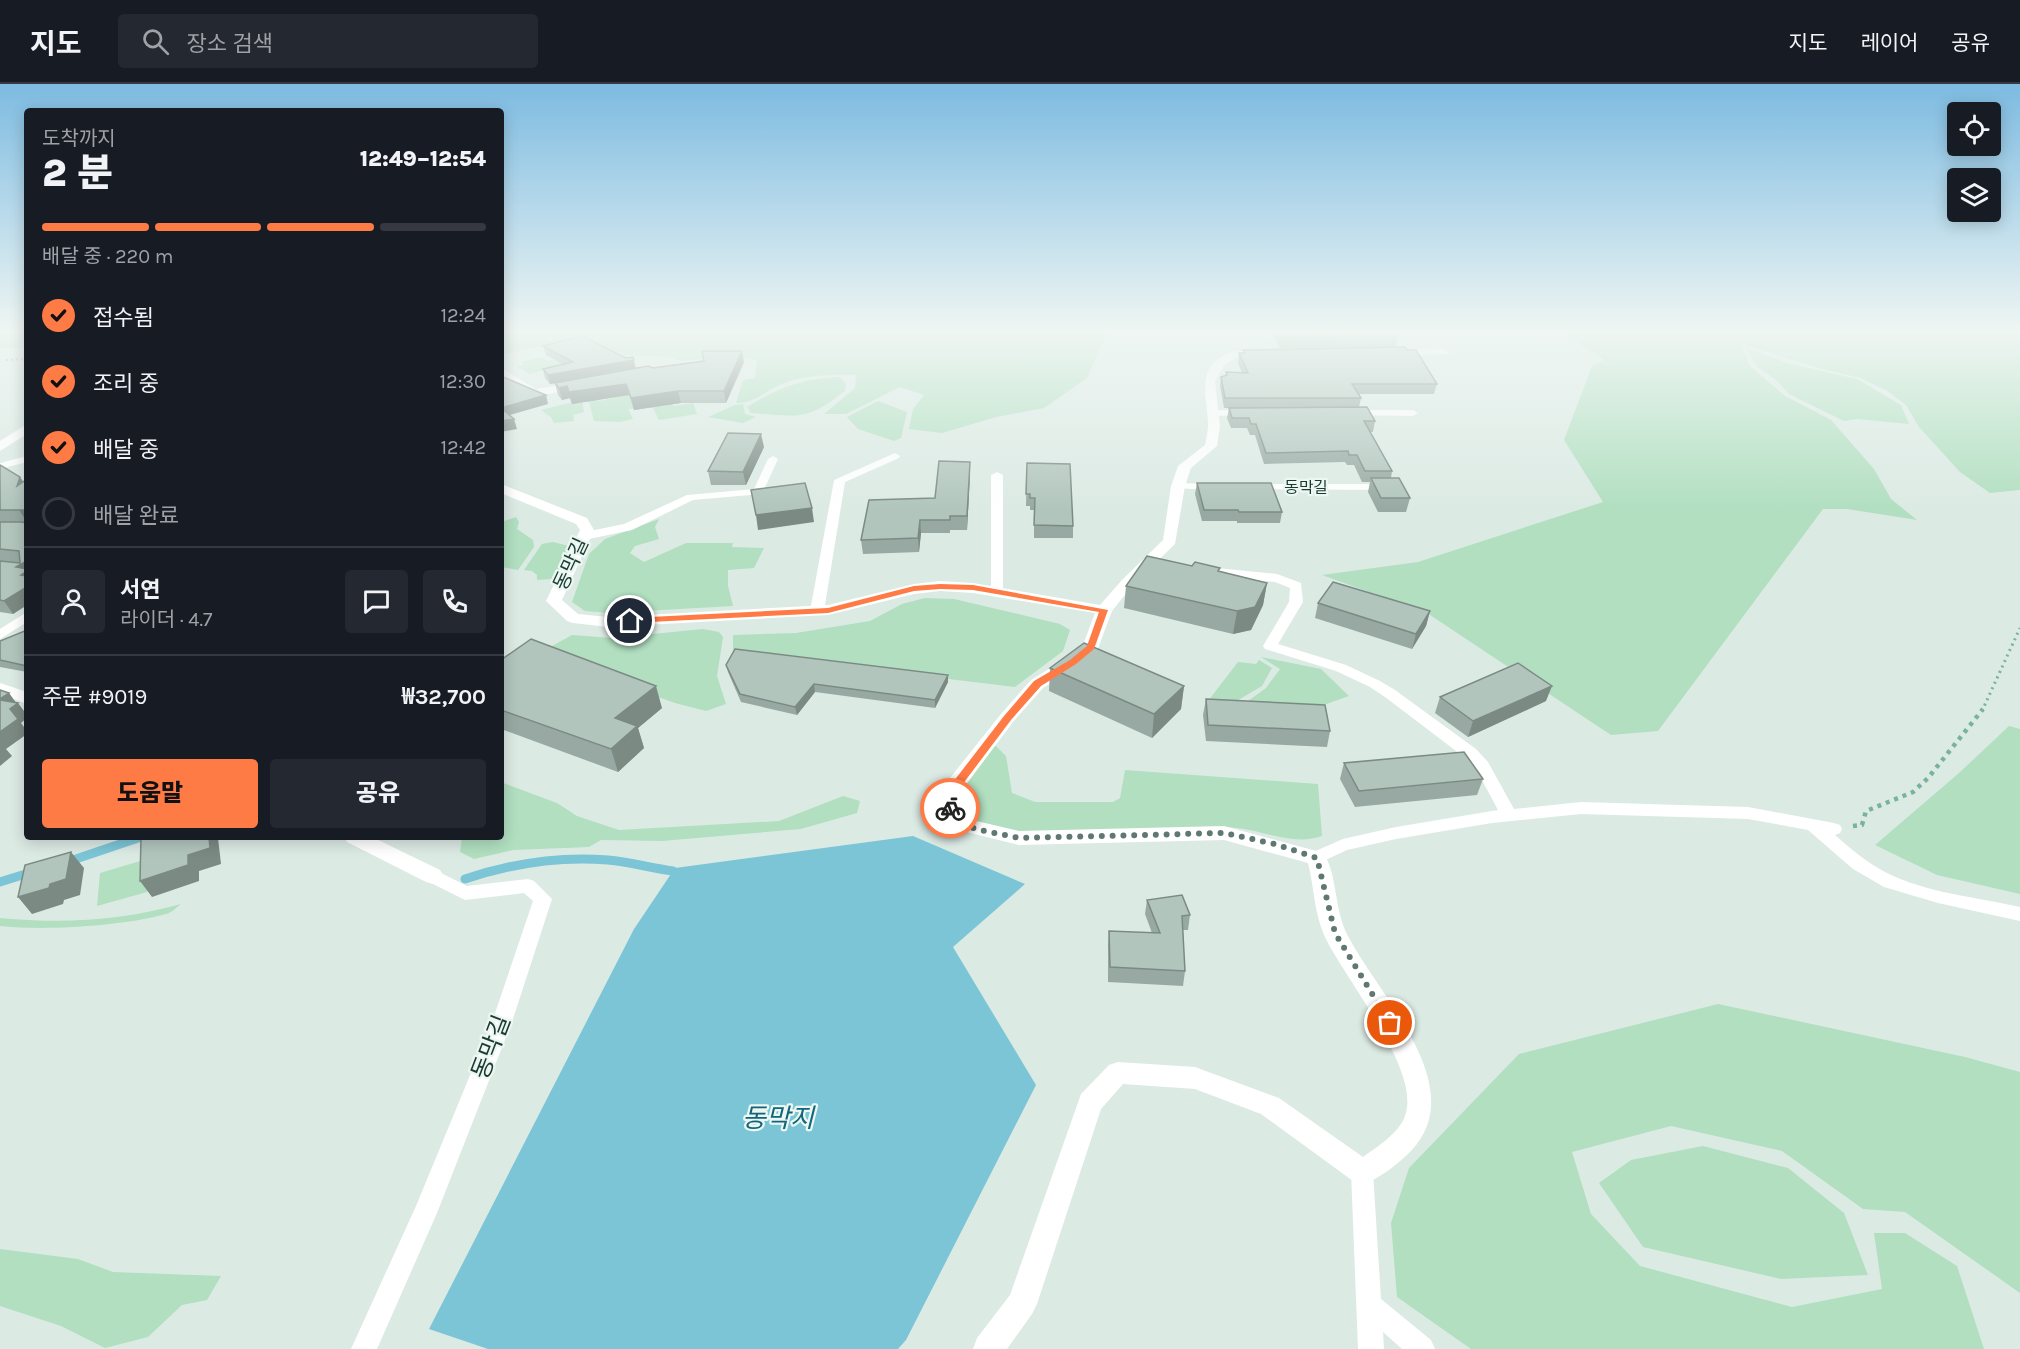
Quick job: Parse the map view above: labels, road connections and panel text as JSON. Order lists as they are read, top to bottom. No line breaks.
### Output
{"streets":{"street":["동막길"]},"water":["동막지"],"page":{"header":"지도","search":"장소 검색","nav":["지도","레이어","공유"],"heading":["2 분","도착까지","12:49–12:54"],"panel":["서연","라이더 · 4.7","주문 #9019","₩32,700"],"bar":"배달 중 · 220 m","list":[["접수됨","12:24"],["조리 중","12:30"],["배달 중","12:42"],"배달 완료"],"buttons":["도움말","공유"]}}
